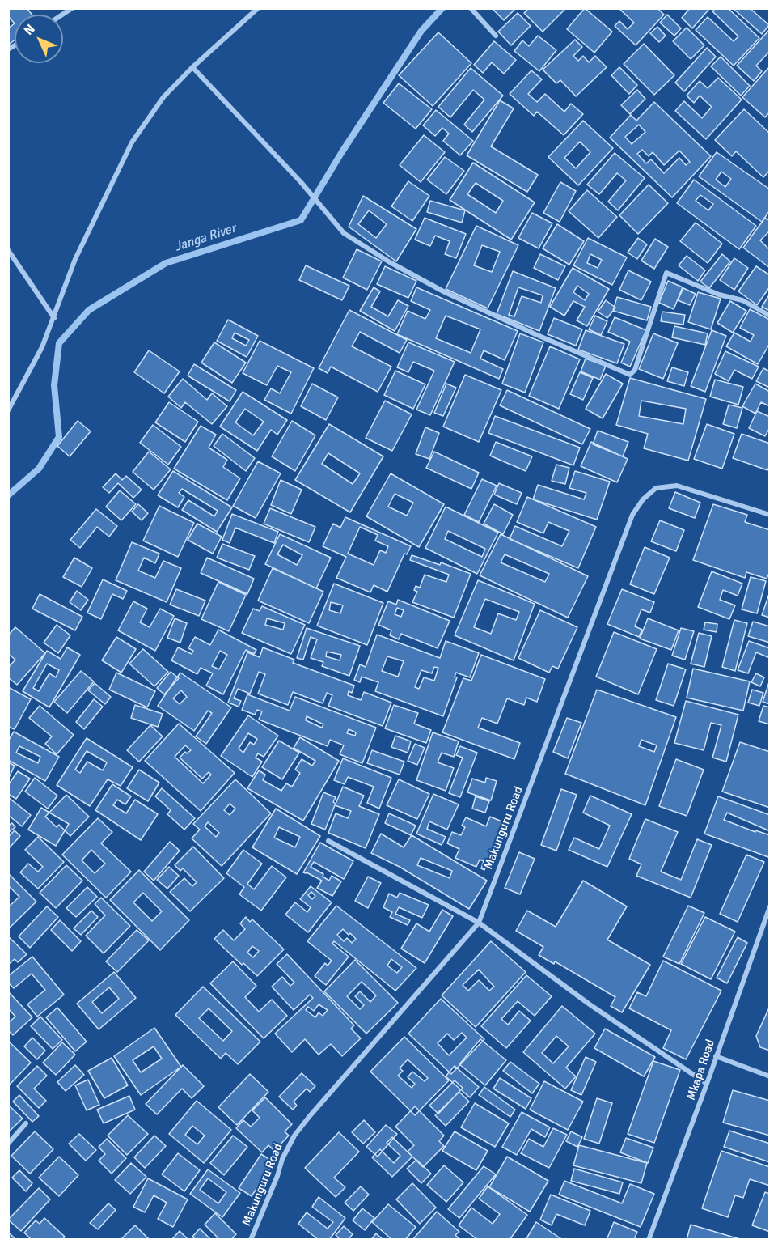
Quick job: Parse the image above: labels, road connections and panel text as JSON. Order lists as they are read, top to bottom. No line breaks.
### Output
{"streets":{"street":["Makunguru Road","Mkapa Road"]},"water":["Janga River"],"north":"top left"}
